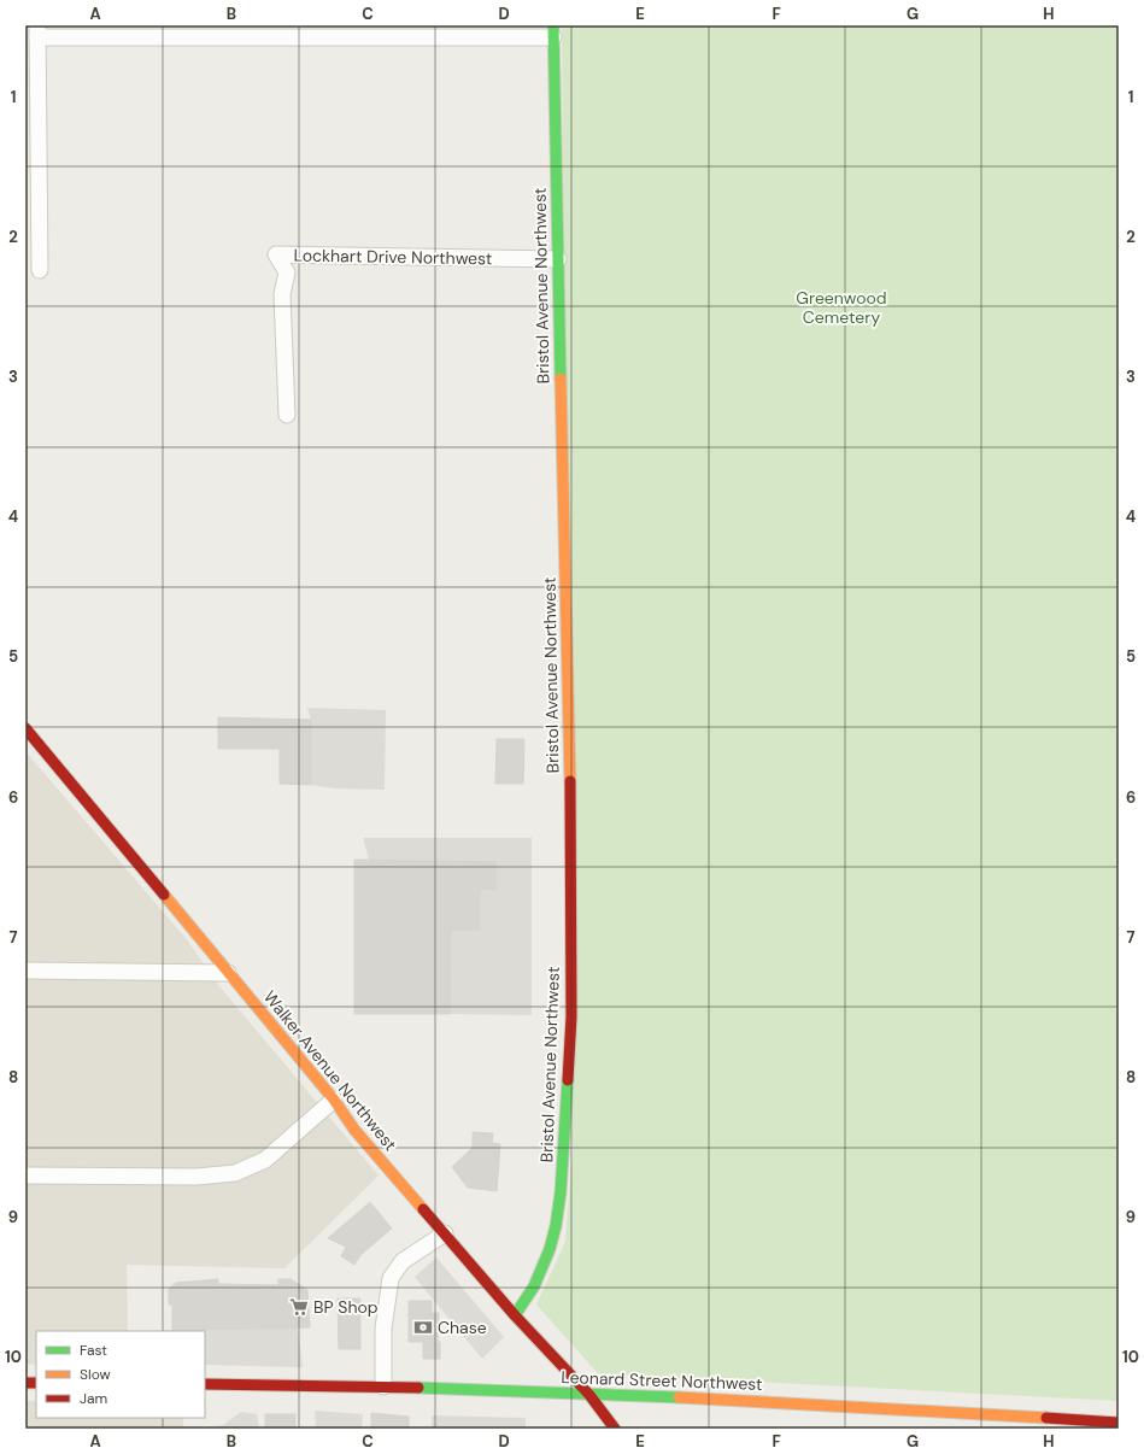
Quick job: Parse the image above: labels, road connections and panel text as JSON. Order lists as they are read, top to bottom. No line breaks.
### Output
{"streets":{"main road":["Bristol Avenue Northwest","Walker Avenue Northwest","Leonard Street Northwest"],"street":["Lockhart Drive Northwest"]},"crossings":[["Lockhart Drive Northwest","Bristol Avenue Northwest"],["Bristol Avenue Northwest","Walker Avenue Northwest"],["Walker Avenue Northwest","Leonard Street Northwest"]],"parks":["Greenwood Cemetery"],"places":{"supermarket":["BP Shop"],"bank":["Chase"]},"legend":["Fast","Slow","Jam"],"grid":{"columns":["A","B","C","D","E","F","G","H"],"rows":["1","2","3","4","5","6","7","8","9","10"]}}
